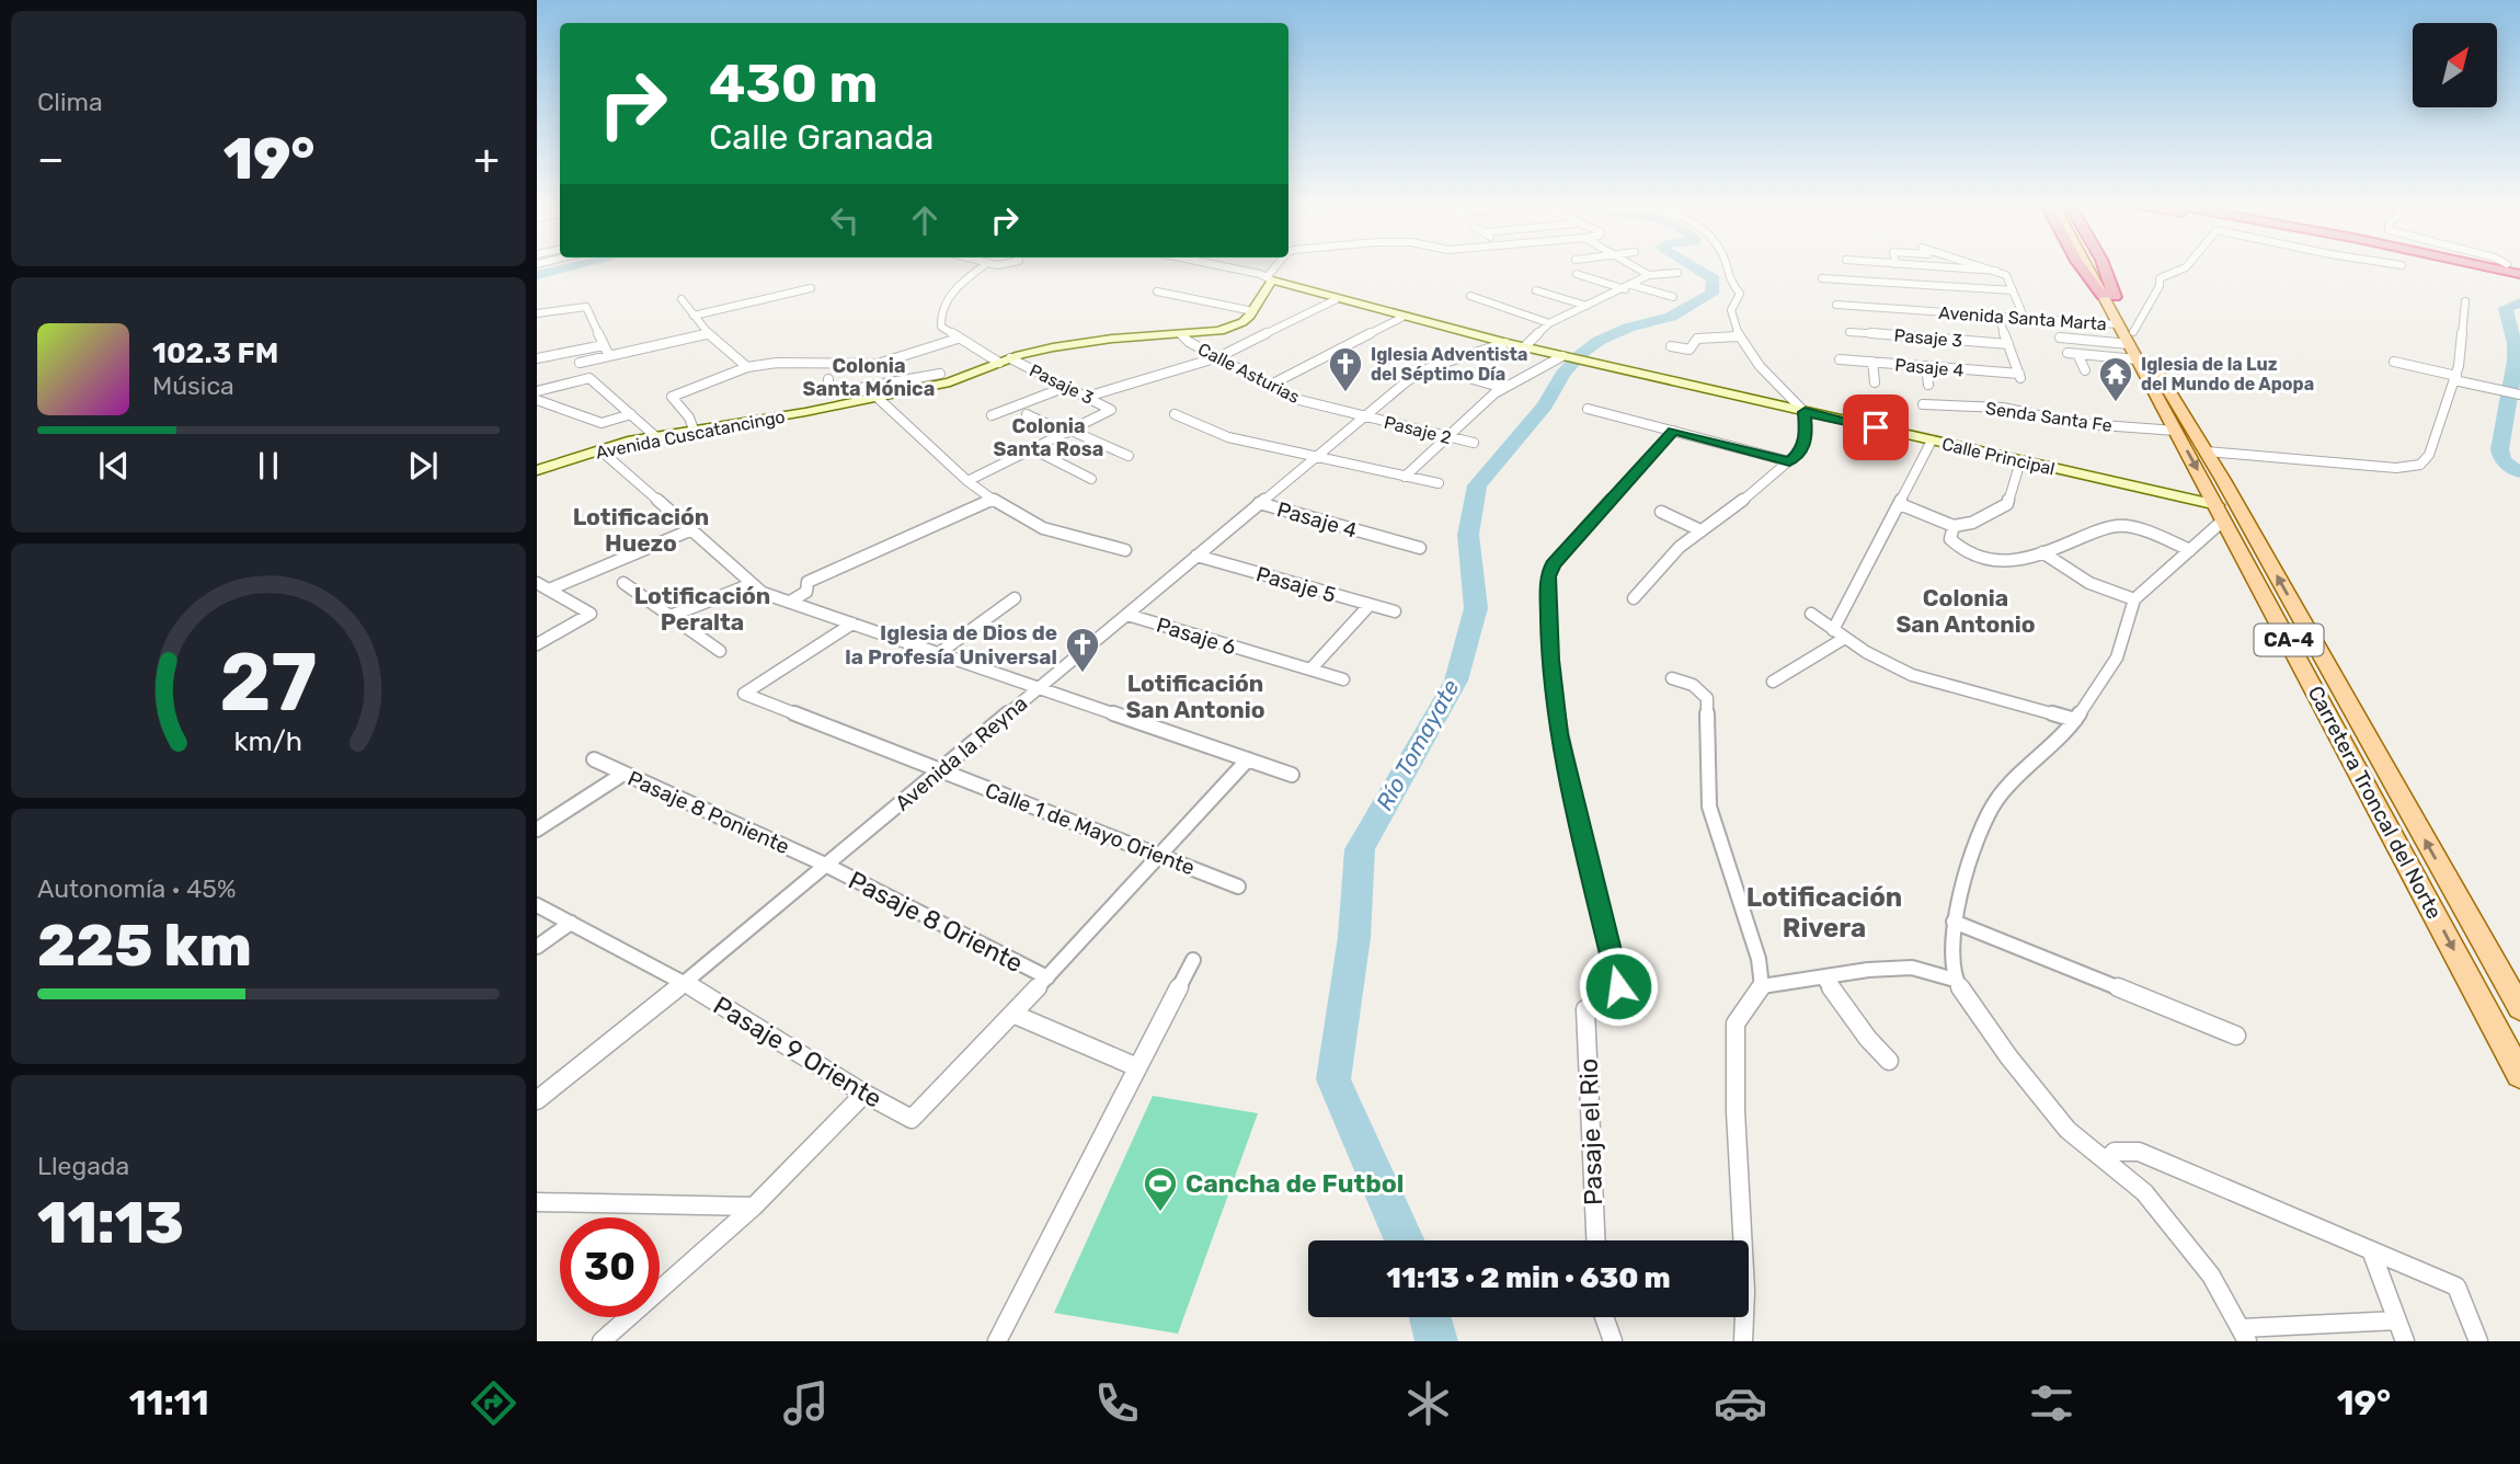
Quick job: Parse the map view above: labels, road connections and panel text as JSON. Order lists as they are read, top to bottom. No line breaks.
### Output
{"streets":{"main road":["CA-4","Carretera Troncal del Norte"],"street":["Avenida Santa Marta","Pasaje 3","Pasaje 4","Calle Asturias","Senda Santa Fe","Pasaje 2","Avenida Cuscatancingo","Calle Principal","Pasaje 5","Pasaje 6","Avenida la Reyna","Pasaje 8 Poniente","Calle 1 de Mayo Oriente","Pasaje 8 Oriente","Pasaje 9 Oriente","Pasaje el Rio"]},"crossings":[["Avenida Santa Marta","Carretera Troncal del Norte"],["Pasaje 3","Pasaje 4"],["Pasaje 3","Avenida Cuscatancingo"],["Pasaje 4","Avenida la Reyna"],["Calle Asturias","Pasaje 2"],["Calle Asturias","Avenida Cuscatancingo"],["Calle Asturias","Avenida la Reyna"],["Senda Santa Fe","Carretera Troncal del Norte"],["Pasaje 2","Avenida la Reyna"],["Calle Principal","Avenida la Reyna"],["Calle Principal","Carretera Troncal del Norte"],["Pasaje 5","Avenida la Reyna"],["Pasaje 6","Avenida la Reyna"],["Avenida la Reyna","Pasaje 8 Poniente"],["Avenida la Reyna","Calle 1 de Mayo Oriente"],["Avenida la Reyna","Pasaje 8 Oriente"],["Avenida la Reyna","Pasaje 9 Oriente"],["Pasaje 8 Poniente","Pasaje 8 Oriente"]],"districts":["Colonia Santa Mónica","Colonia Santa Rosa","Lotificación Huezo","Lotificación Peralta","Colonia San Antonio","Lotificación San Antonio","Lotificación Rivera"],"water":["Río Tomayate"],"places":{"church":["Iglesia Adventista del Séptimo Día","Iglesia de Dios de la Profesía Universal"],"temple":["Iglesia de la Luz del Mundo de Apopa"],"sports":["Cancha de Futbol"]},"north":"top right","page":{"tile":["Clima",["Autonomía · 45%","225 km"],["Llegada","11:13"]],"turn":["430 m","Calle Granada"],"heat":["−","19°","+"],"song":["102.3 FM","Música"],"limit":"30","trip":"11:13 · 2 min · 630 m","tabs":["11:11","19°"],"gauge":["27","km/h"]}}
